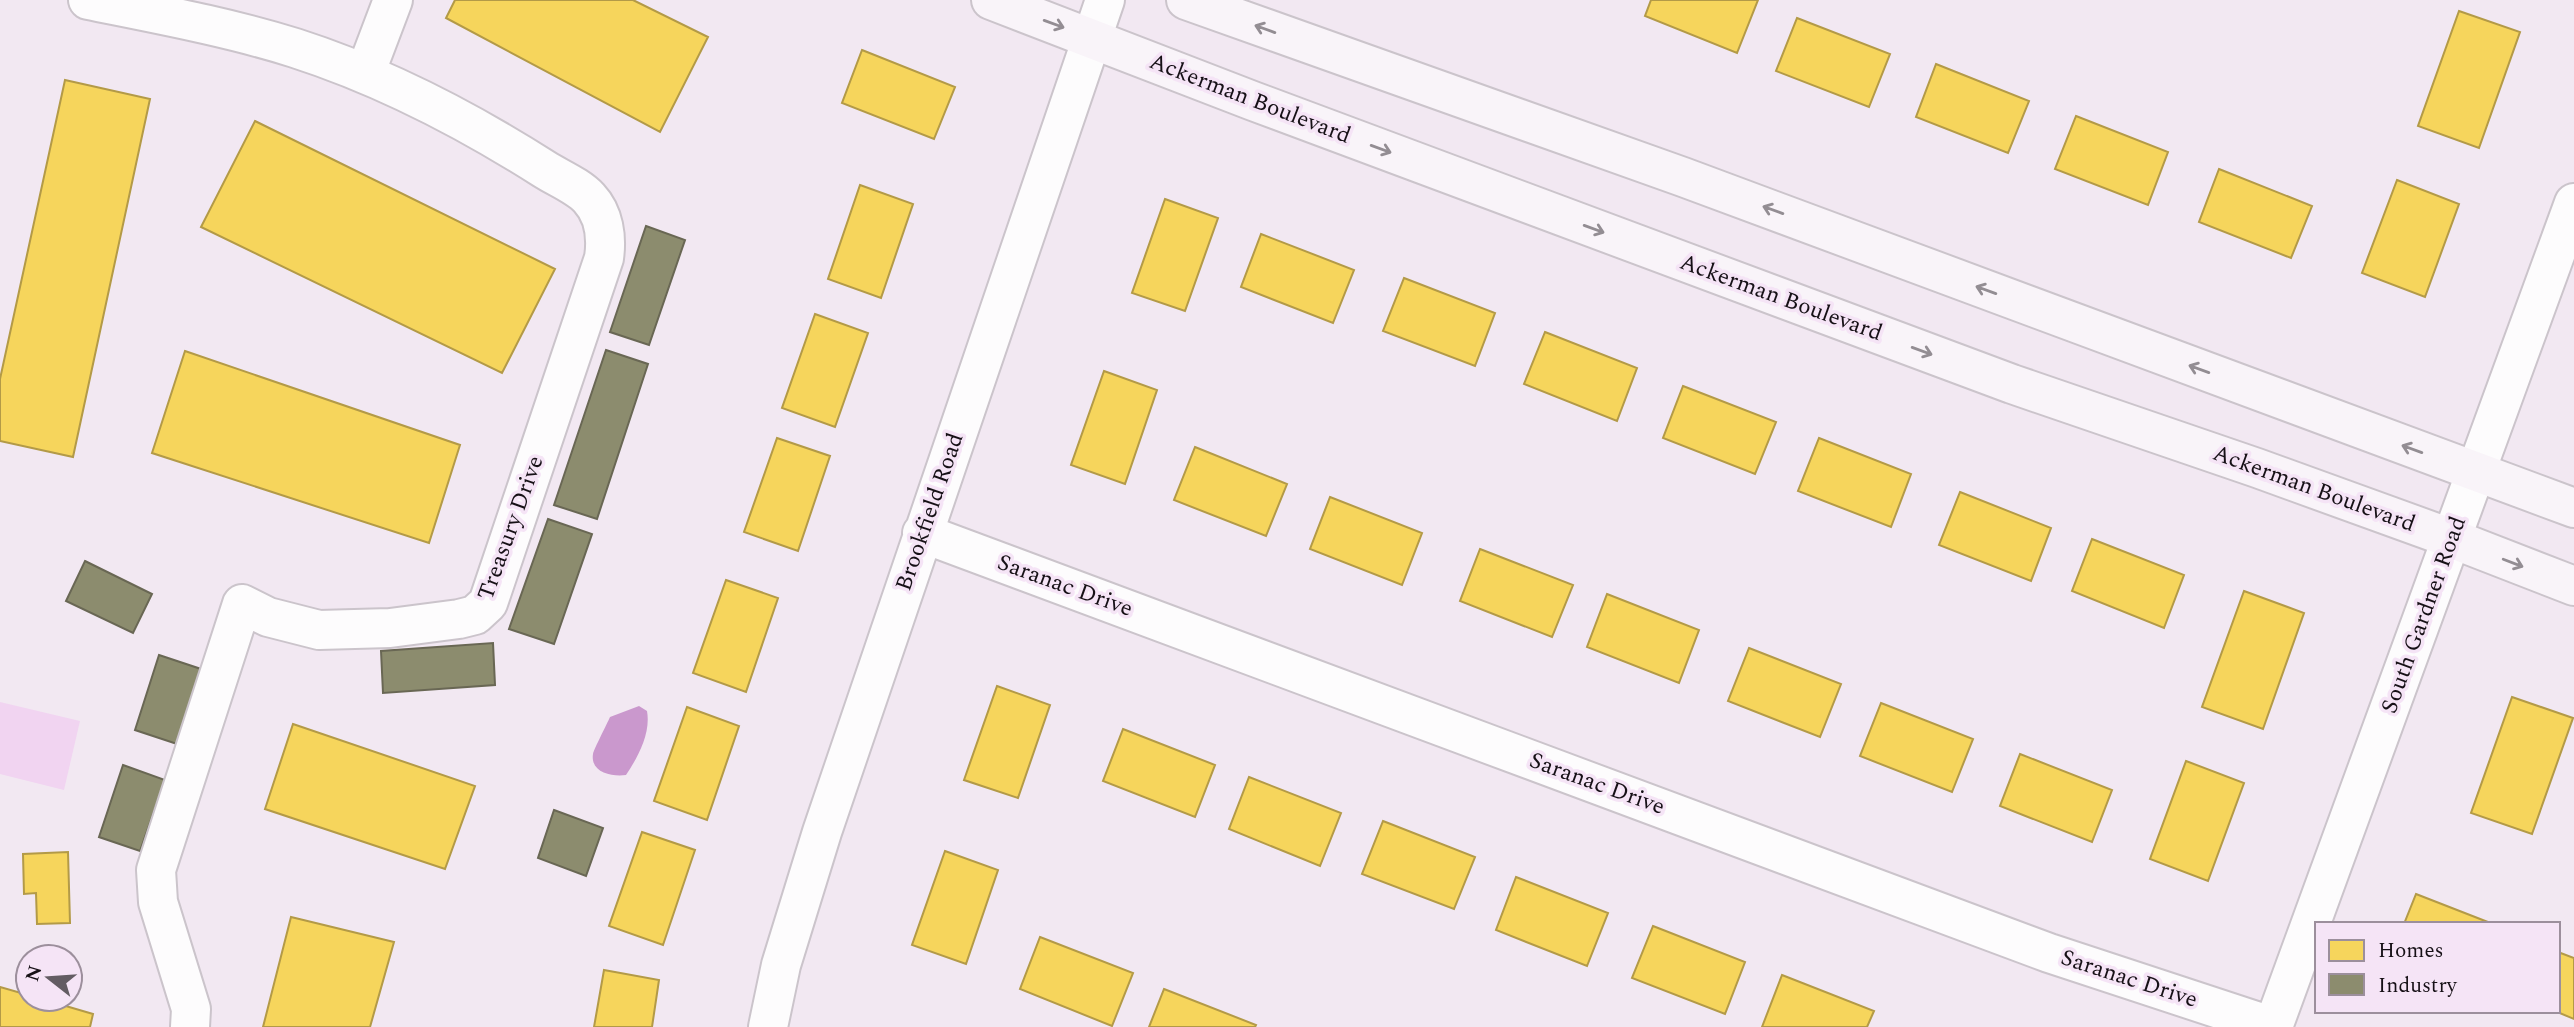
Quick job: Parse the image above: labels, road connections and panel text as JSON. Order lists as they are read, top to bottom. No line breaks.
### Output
{"streets":{"street":["Ackerman Boulevard","Brookfield Road","Treasury Drive","Saranac Drive","South Gardner Road"]},"crossings":[["Ackerman Boulevard","Brookfield Road"],["Ackerman Boulevard","South Gardner Road"],["Brookfield Road","Saranac Drive"],["Saranac Drive","South Gardner Road"]],"legend":["Homes","Industry"],"north":"left"}
